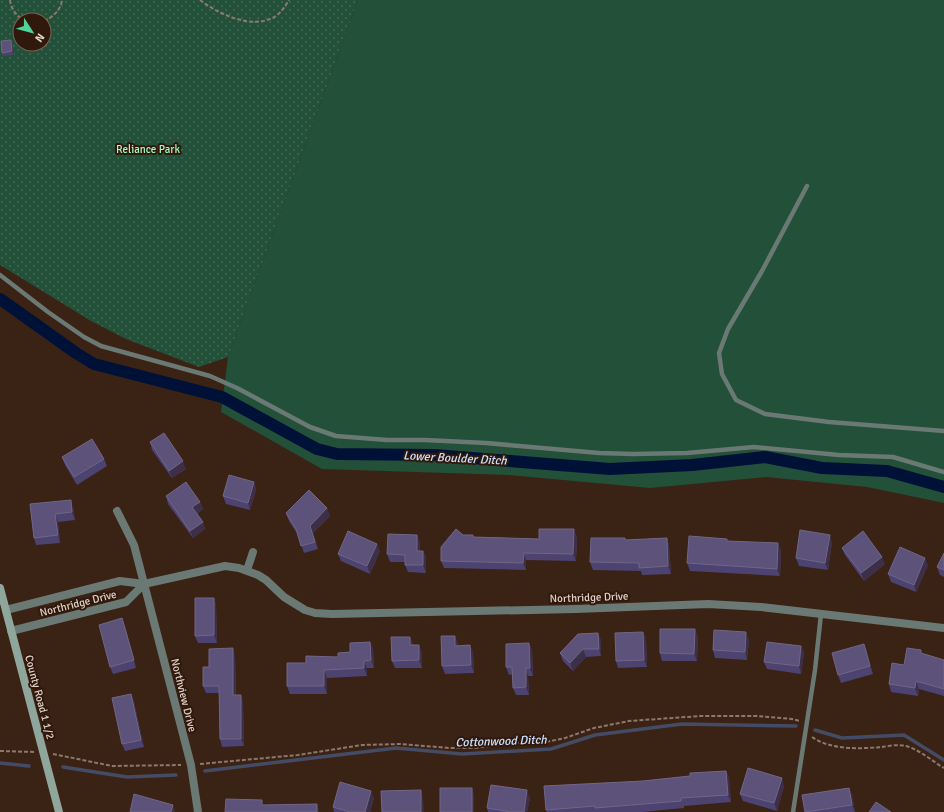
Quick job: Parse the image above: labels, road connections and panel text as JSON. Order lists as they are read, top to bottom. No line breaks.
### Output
{"streets":{"street":["Northridge Drive","Northview Drive","County Road 1 1/2"]},"crossings":[["Northridge Drive","Northview Drive"],["Northridge Drive","County Road 1 1/2"]],"water":["Lower Boulder Ditch","Cottonwood Ditch"],"parks":["Reliance Park"],"north":"bottom right"}
